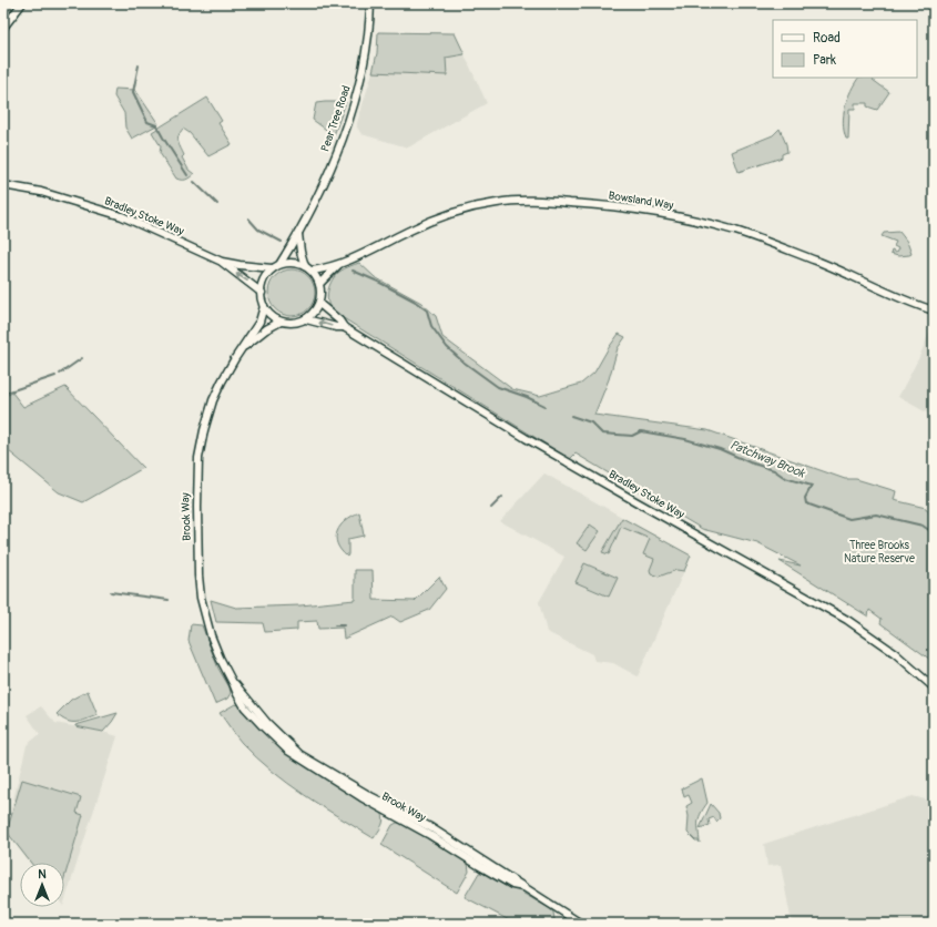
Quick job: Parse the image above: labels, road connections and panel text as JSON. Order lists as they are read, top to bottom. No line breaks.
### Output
{"streets":{"street":["Pear Tree Road","Bowsland Way","Bradley Stoke Way","Brook Way"]},"crossings":[["Pear Tree Road","Bowsland Way"],["Pear Tree Road","Bradley Stoke Way"],["Pear Tree Road","Brook Way"],["Bowsland Way","Bradley Stoke Way"],["Bowsland Way","Brook Way"],["Bradley Stoke Way","Brook Way"]],"water":["Patchway Brook"],"parks":["Three Brooks Nature Reserve"],"legend":["Road","Park"],"north":"top"}
